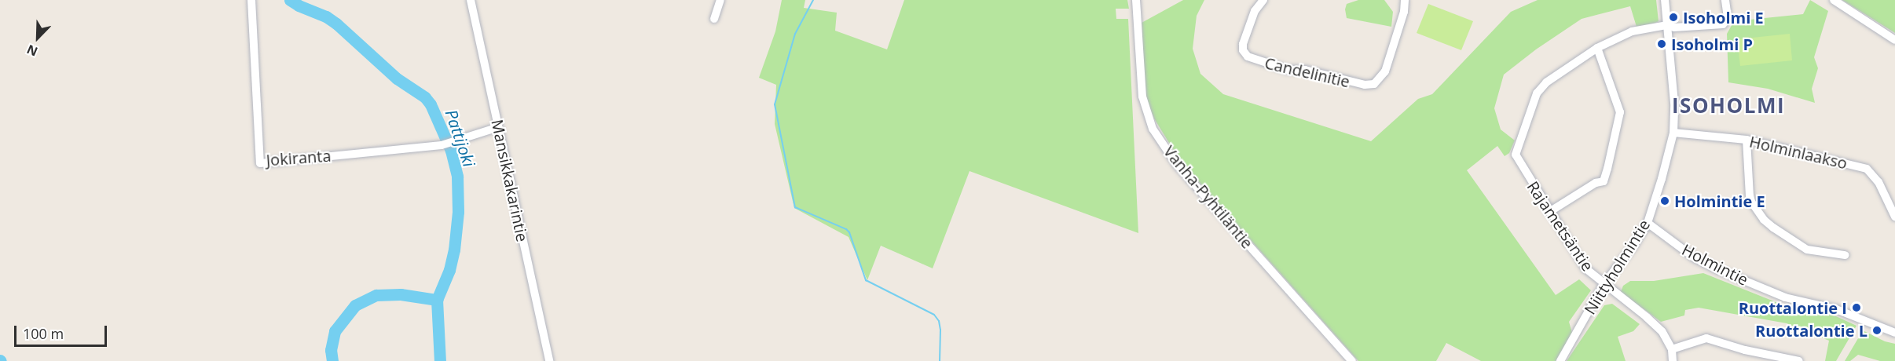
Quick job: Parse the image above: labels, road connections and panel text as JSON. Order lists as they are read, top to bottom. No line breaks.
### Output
{"streets":{"street":["Candelinitie","Holminlaakso","Jokiranta","Mansikkakarintie","Vanha-Pyhtiläntie","Rajametsäntie","Holmintie","Niittyholmintie"]},"crossings":[["Holminlaakso","Niittyholmintie"],["Jokiranta","Mansikkakarintie"],["Rajametsäntie","Niittyholmintie"],["Holmintie","Niittyholmintie"]],"districts":["ISOHOLMI"],"water":["Pattijoki"],"places":["Isoholmi E","Isoholmi P","Holmintie E","Ruottalontie I","Ruottalontie L"],"scale_bar":"100 m","north":"bottom left"}
